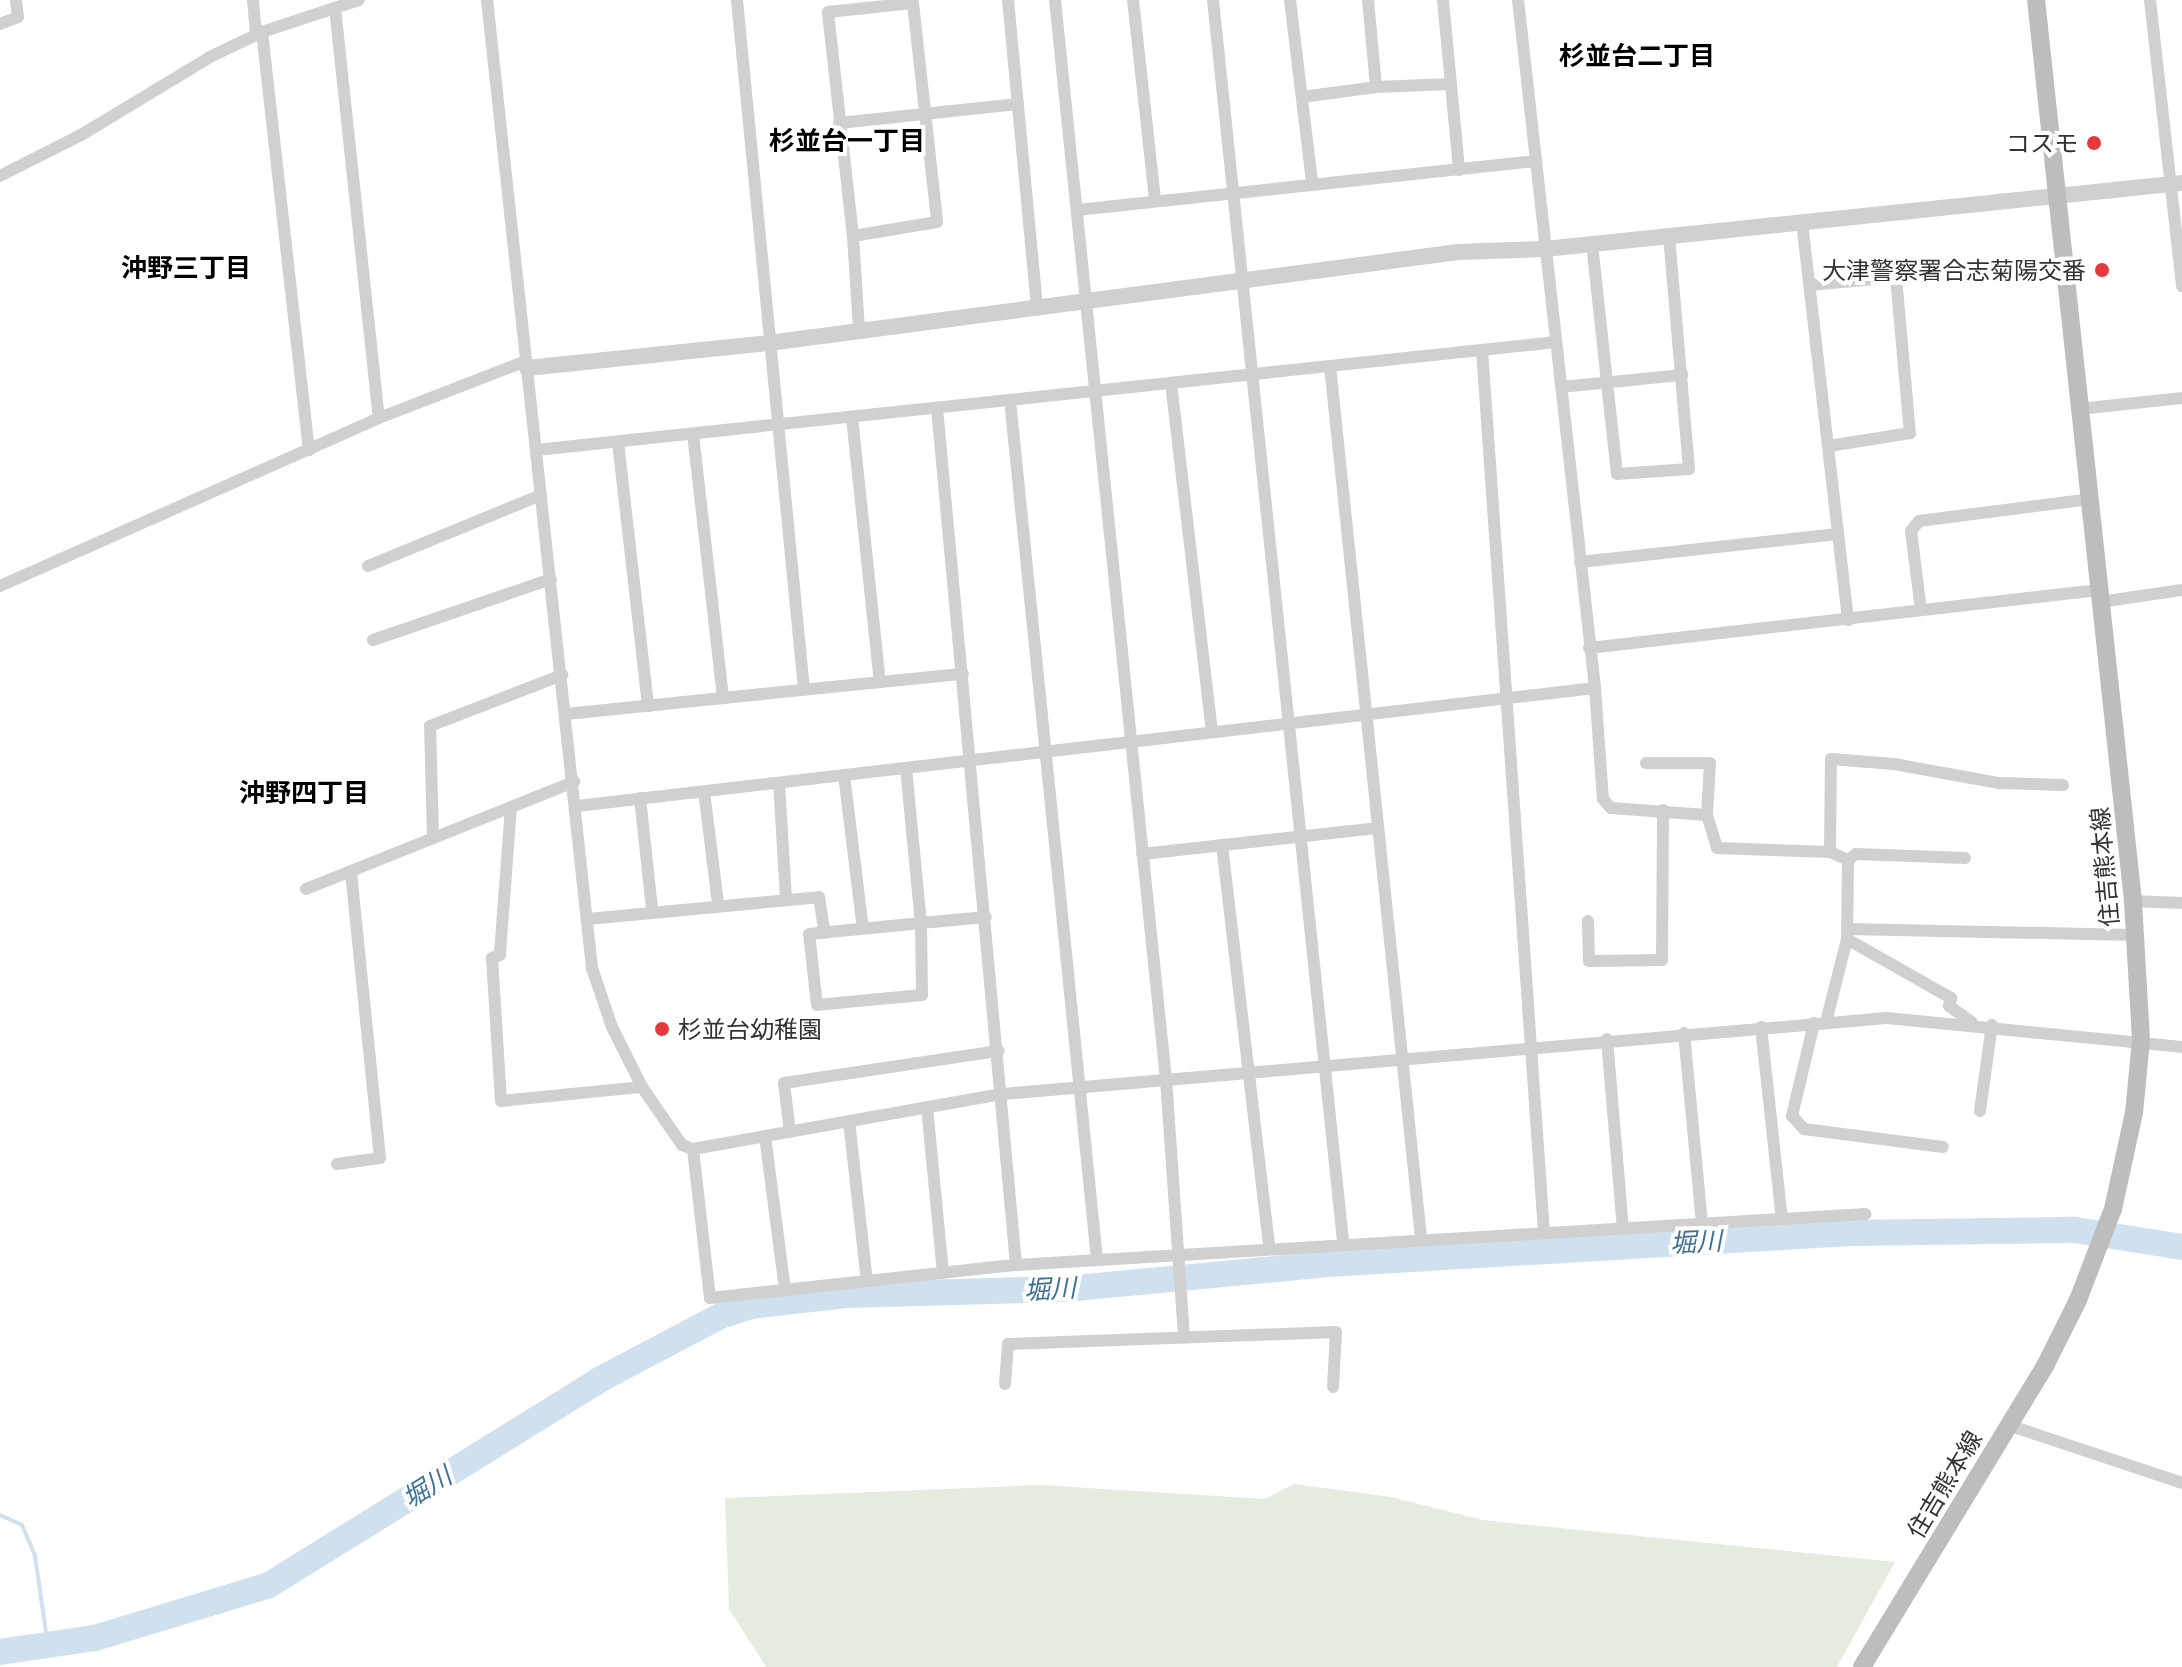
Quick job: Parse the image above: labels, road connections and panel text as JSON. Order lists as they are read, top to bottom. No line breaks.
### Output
{"streets":{"main road":["住吉熊本線"]},"districts":["杉並台二丁目","杉並台一丁目","沖野三丁目","沖野四丁目"],"water":["堀川"],"places":["コスモ","大津警察署合志菊陽交番","杉並台幼稚園"]}
